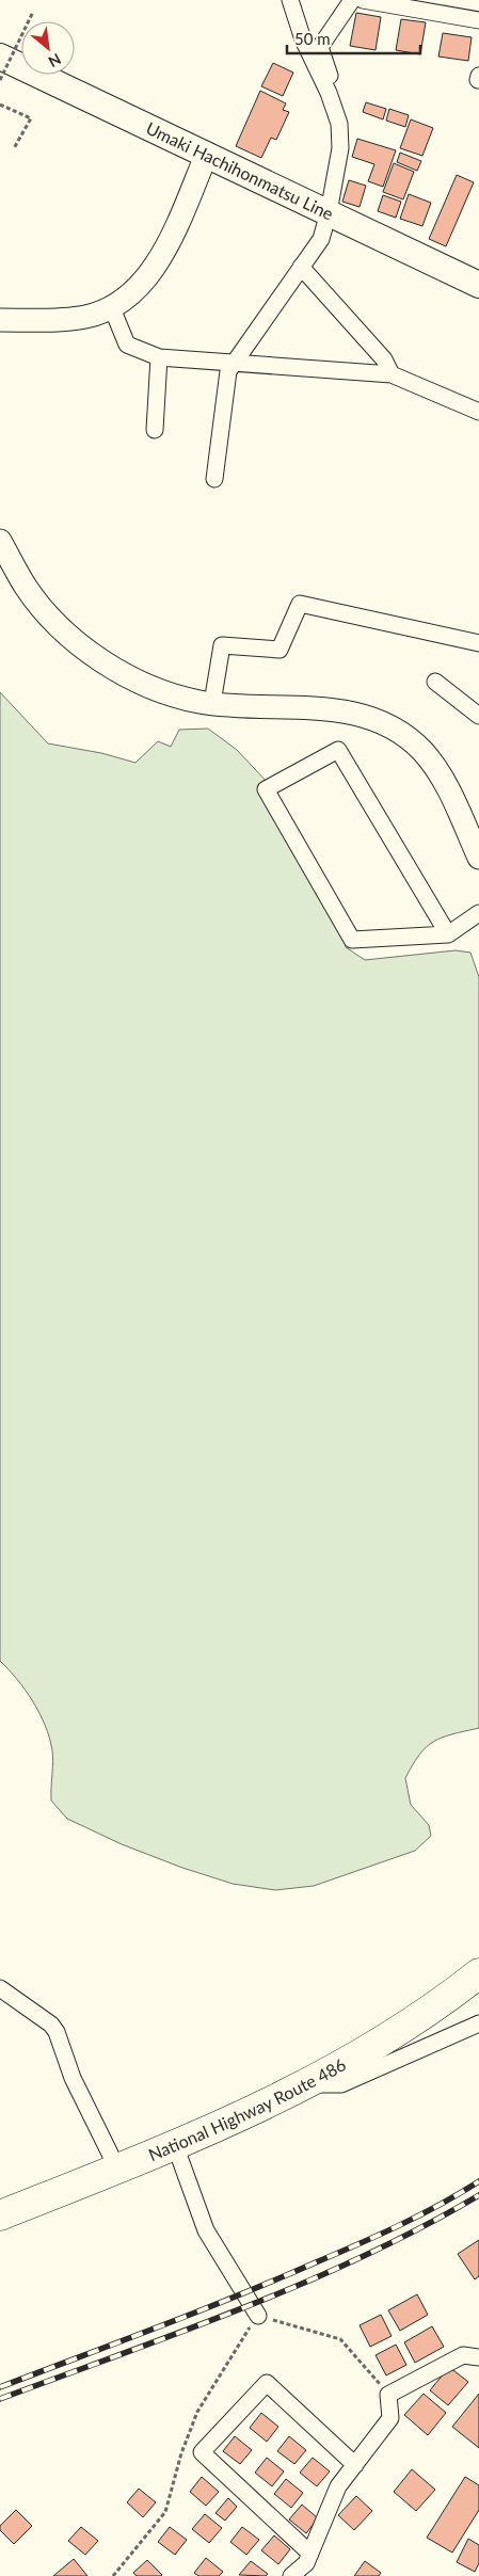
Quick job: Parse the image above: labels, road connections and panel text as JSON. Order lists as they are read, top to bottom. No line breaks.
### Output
{"streets":{"highway":["National Highway Route 486"],"main road":["Umaki Hachihonmatsu Line"]},"scale_bar":"50 m","north":"bottom right"}
